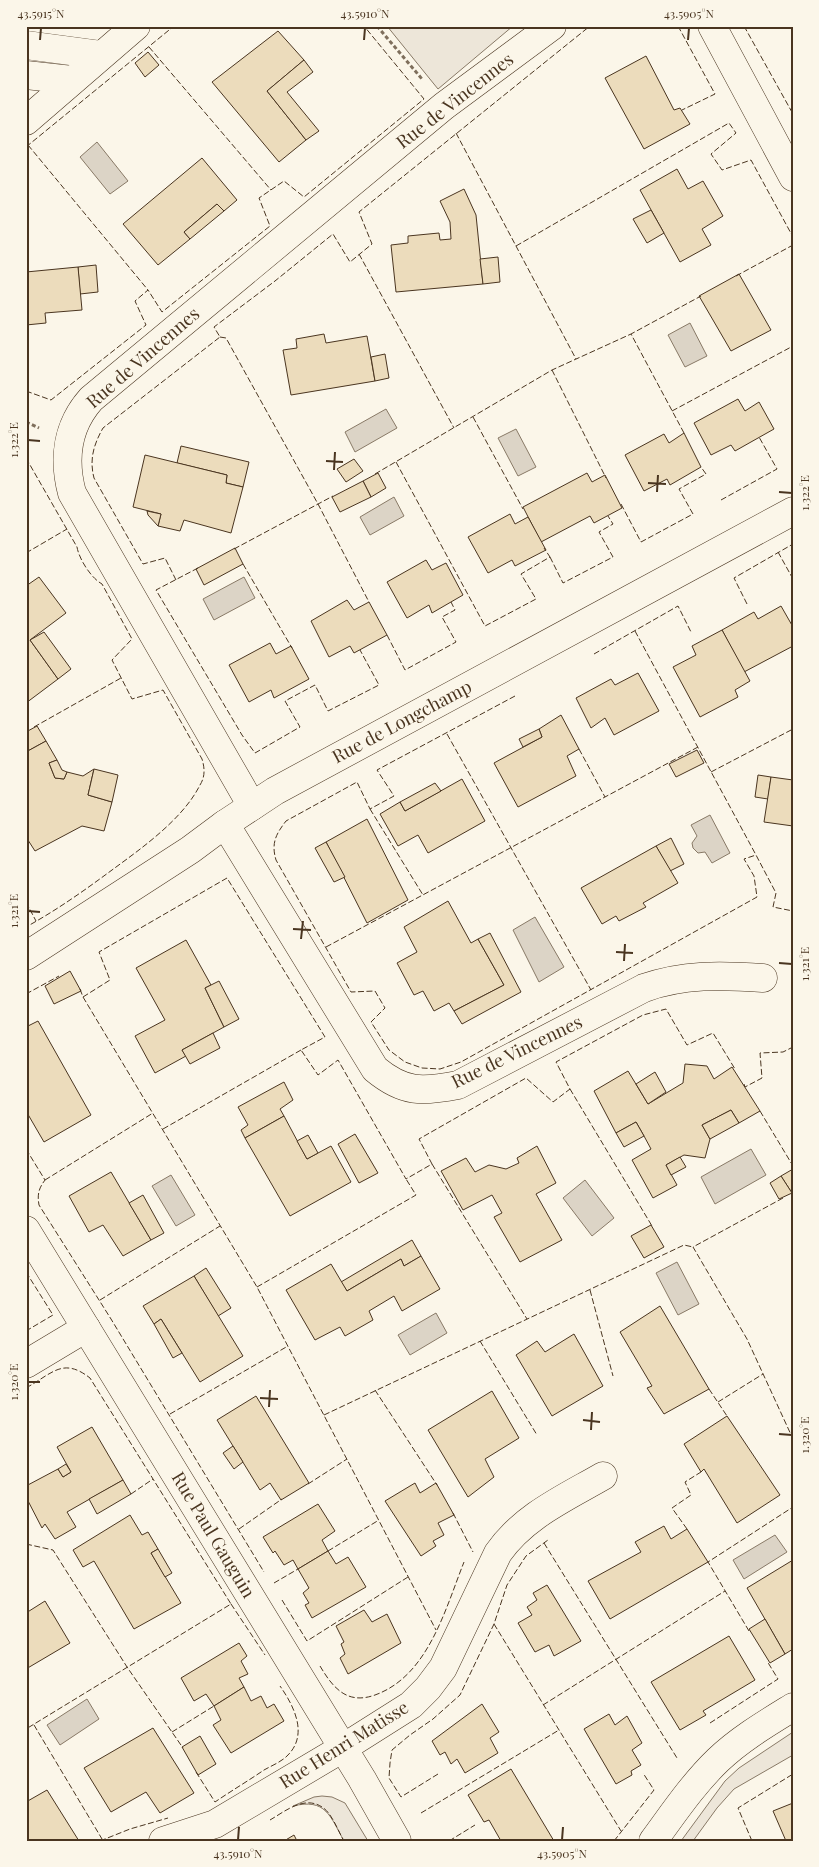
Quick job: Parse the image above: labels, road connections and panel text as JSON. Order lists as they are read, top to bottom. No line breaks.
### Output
{"streets":{"street":["Rue de Vincennes","Rue de Longchamp","Rue Paul Gauguin","Rue Henri Matisse"]},"crossings":[["Rue de Vincennes","Rue de Longchamp"],["Rue Paul Gauguin","Rue Henri Matisse"]],"coordinates":["43.5915°N","43.5910°N","43.5905°N","1.322°E","1.321°E","1.320°E"]}
